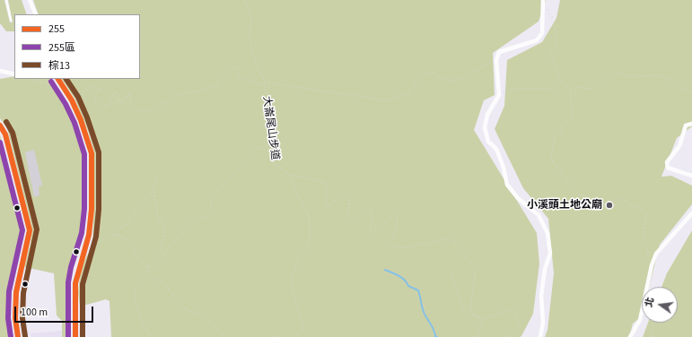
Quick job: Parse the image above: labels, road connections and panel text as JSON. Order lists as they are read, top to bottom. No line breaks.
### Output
{"streets":{"path":["大崙尾山步道"]},"places":["小溪頭土地公廟"],"lines":["transit line 255","transit line 棕13","transit line 255區"],"legend":["255","255區","棕13"],"scale_bar":"100 m","north":"left"}
